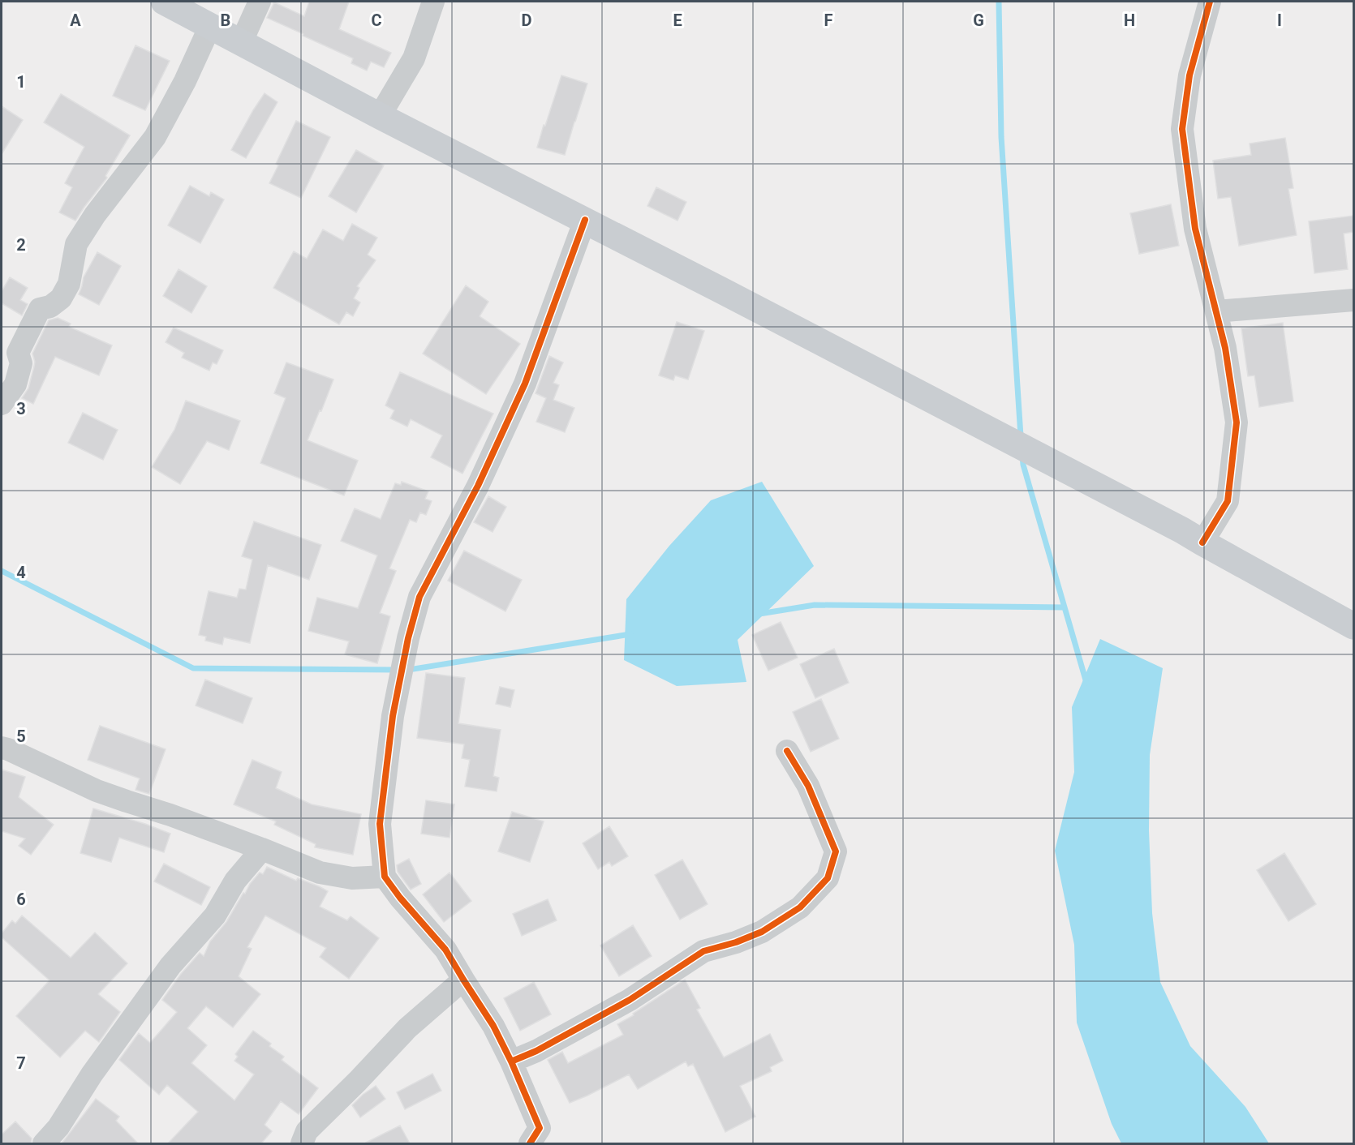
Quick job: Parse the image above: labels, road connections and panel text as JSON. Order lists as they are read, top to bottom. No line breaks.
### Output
{"grid":{"columns":["A","B","C","D","E","F","G","H","I"],"rows":["1","2","3","4","5","6","7"]}}
